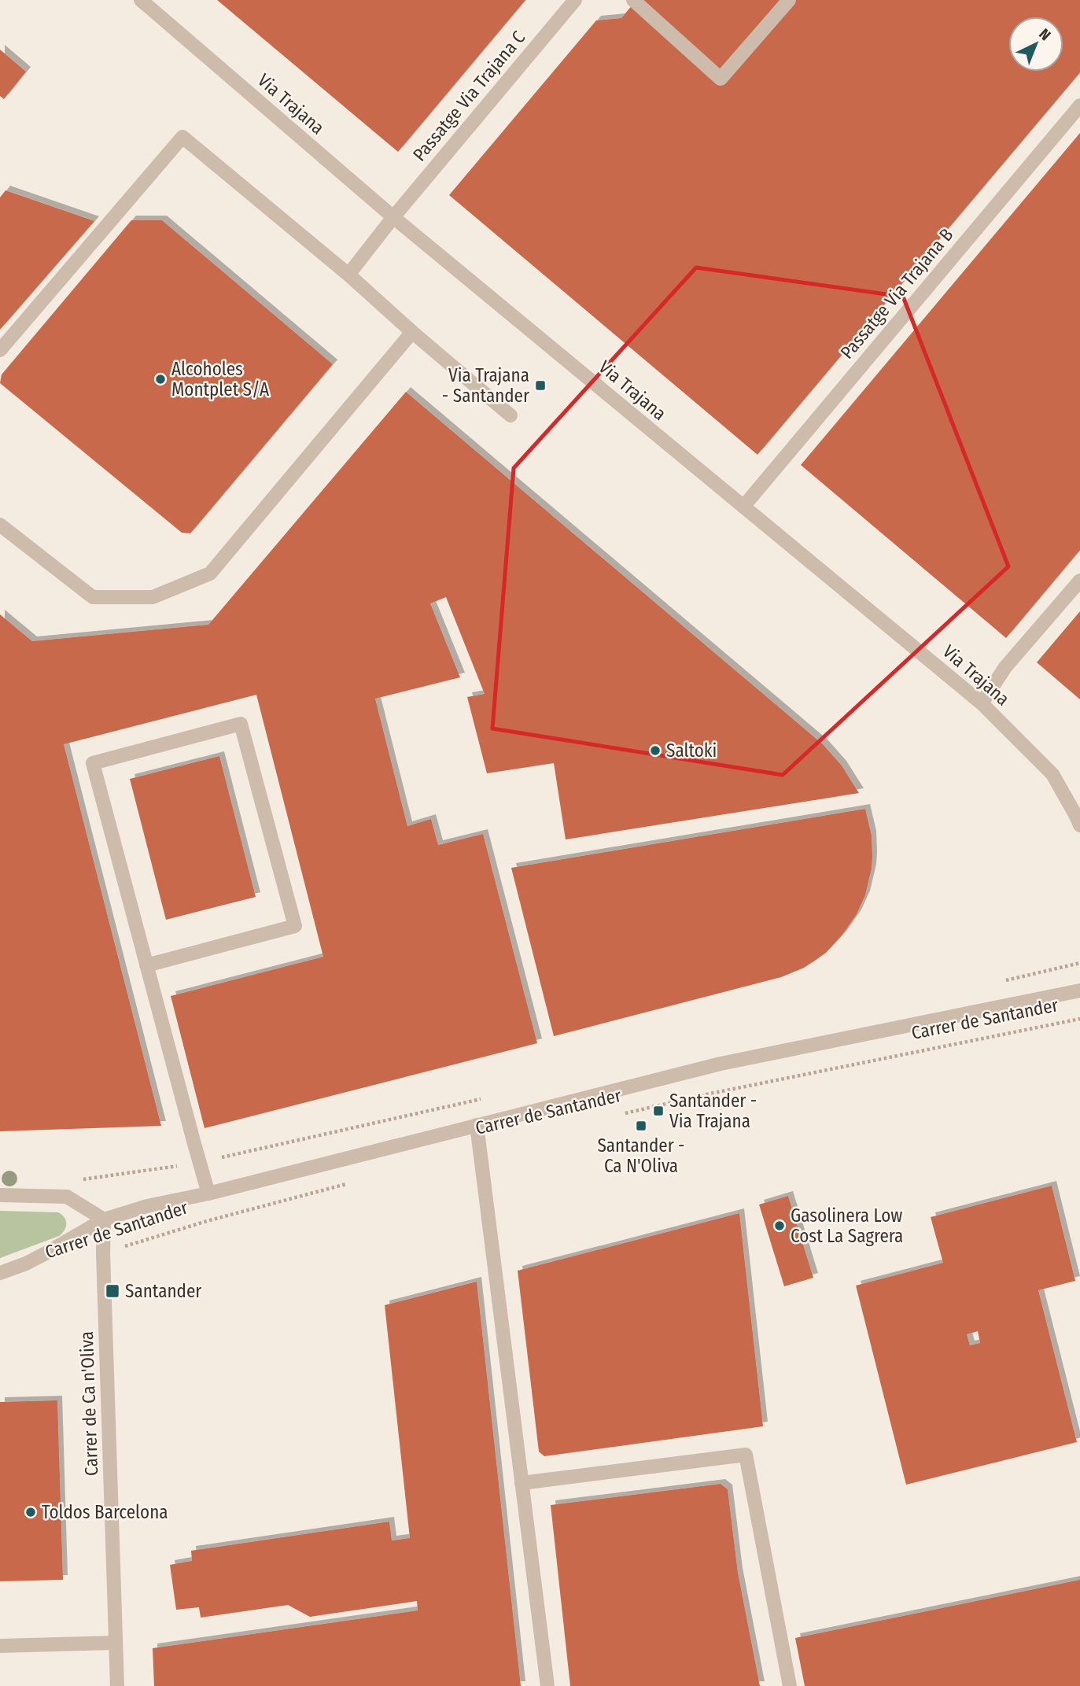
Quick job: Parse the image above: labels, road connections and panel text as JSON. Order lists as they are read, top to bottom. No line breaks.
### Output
{"streets":{"street":["Passatge Via Trajana C","Via Trajana","Passatge Via Trajana B","Carrer de Santander","Carrer de Ca n'Oliva"]},"crossings":[["Passatge Via Trajana C","Via Trajana"],["Via Trajana","Passatge Via Trajana B"],["Carrer de Santander","Carrer de Ca n'Oliva"]],"places":{"other":["Alcoholes Montplet S/A","Saltoki","Gasolinera Low Cost La Sagrera","Toldos Barcelona"],"transit":["Via Trajana - Santander","Santander - Via Trajana","Santander - Ca N'Oliva","Santander"]},"north":"top right"}
